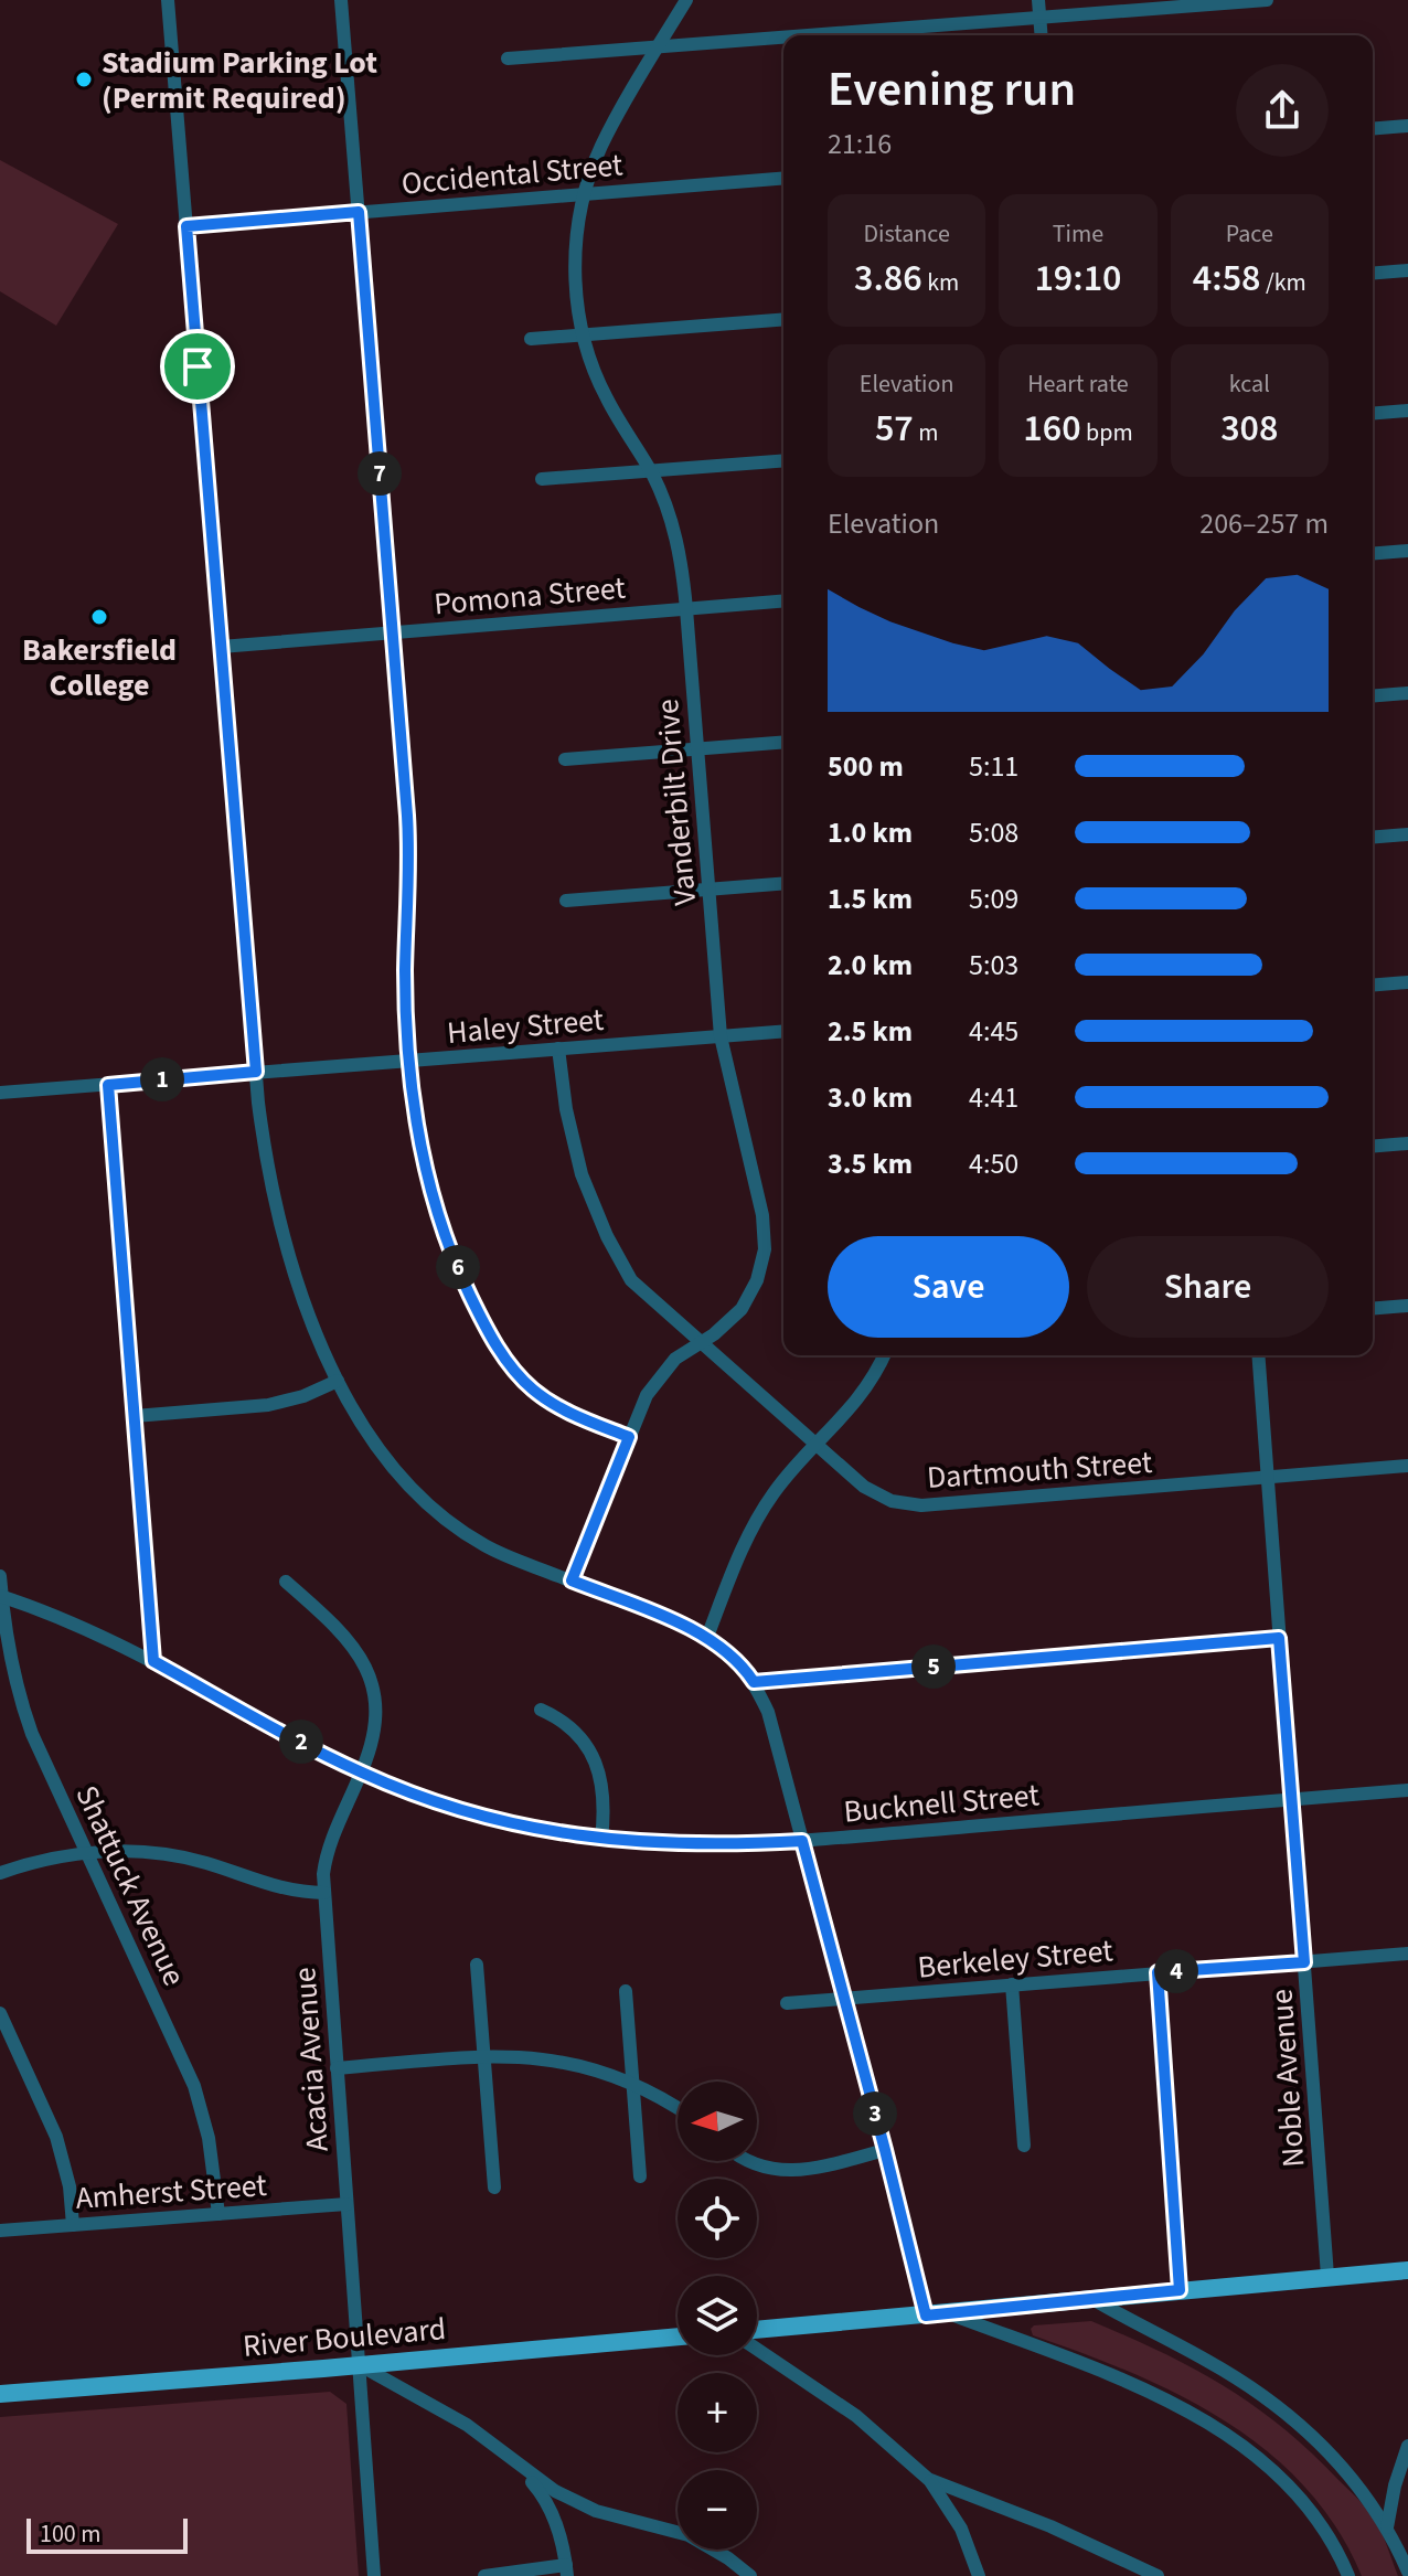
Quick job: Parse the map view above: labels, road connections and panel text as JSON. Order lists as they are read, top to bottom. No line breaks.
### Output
{"streets":{"main road":["River Boulevard"],"street":["Occidental Street","Pomona Street","Vanderbilt Drive","Haley Street","Dartmouth Street","Bucknell Street","Shattuck Avenue","Berkeley Street","Acacia Avenue","Noble Avenue","Amherst Street"]},"crossings":[["Occidental Street","Vanderbilt Drive"],["Pomona Street","Vanderbilt Drive"],["Vanderbilt Drive","Haley Street"],["Vanderbilt Drive","Dartmouth Street"],["Haley Street","Dartmouth Street"],["Dartmouth Street","Noble Avenue"],["Bucknell Street","Shattuck Avenue"],["Bucknell Street","Acacia Avenue"],["Bucknell Street","Noble Avenue"],["Shattuck Avenue","Amherst Street"],["Berkeley Street","Noble Avenue"],["Acacia Avenue","Amherst Street"],["Acacia Avenue","River Boulevard"]],"places":["Stadium Parking Lot (Permit Required)","Bakersfield College"],"scale_bar":"100 m","north":"left","page":{"heading":["Evening run","21:16"],"stats":[["Distance","3.86 km"],["Time","19:10"],["Pace","4:58 /km"],["Elevation","57 m"],["Heart rate","160 bpm"],["kcal","308"]],"pins":["7","1","6","5","2","4","3"],"chart":["Elevation","206–257 m"],"list":[{"name":"500 m","note":"5:11"},{"name":"1.0 km","note":"5:08"},{"name":"1.5 km","note":"5:09"},{"name":"2.0 km","note":"5:03"},{"name":"2.5 km","note":"4:45"},{"name":"3.0 km","note":"4:41"},{"name":"3.5 km","note":"4:50"}],"buttons":["Save","Share"],"map_buttons":["+","−"],"scale":"100 m"}}
